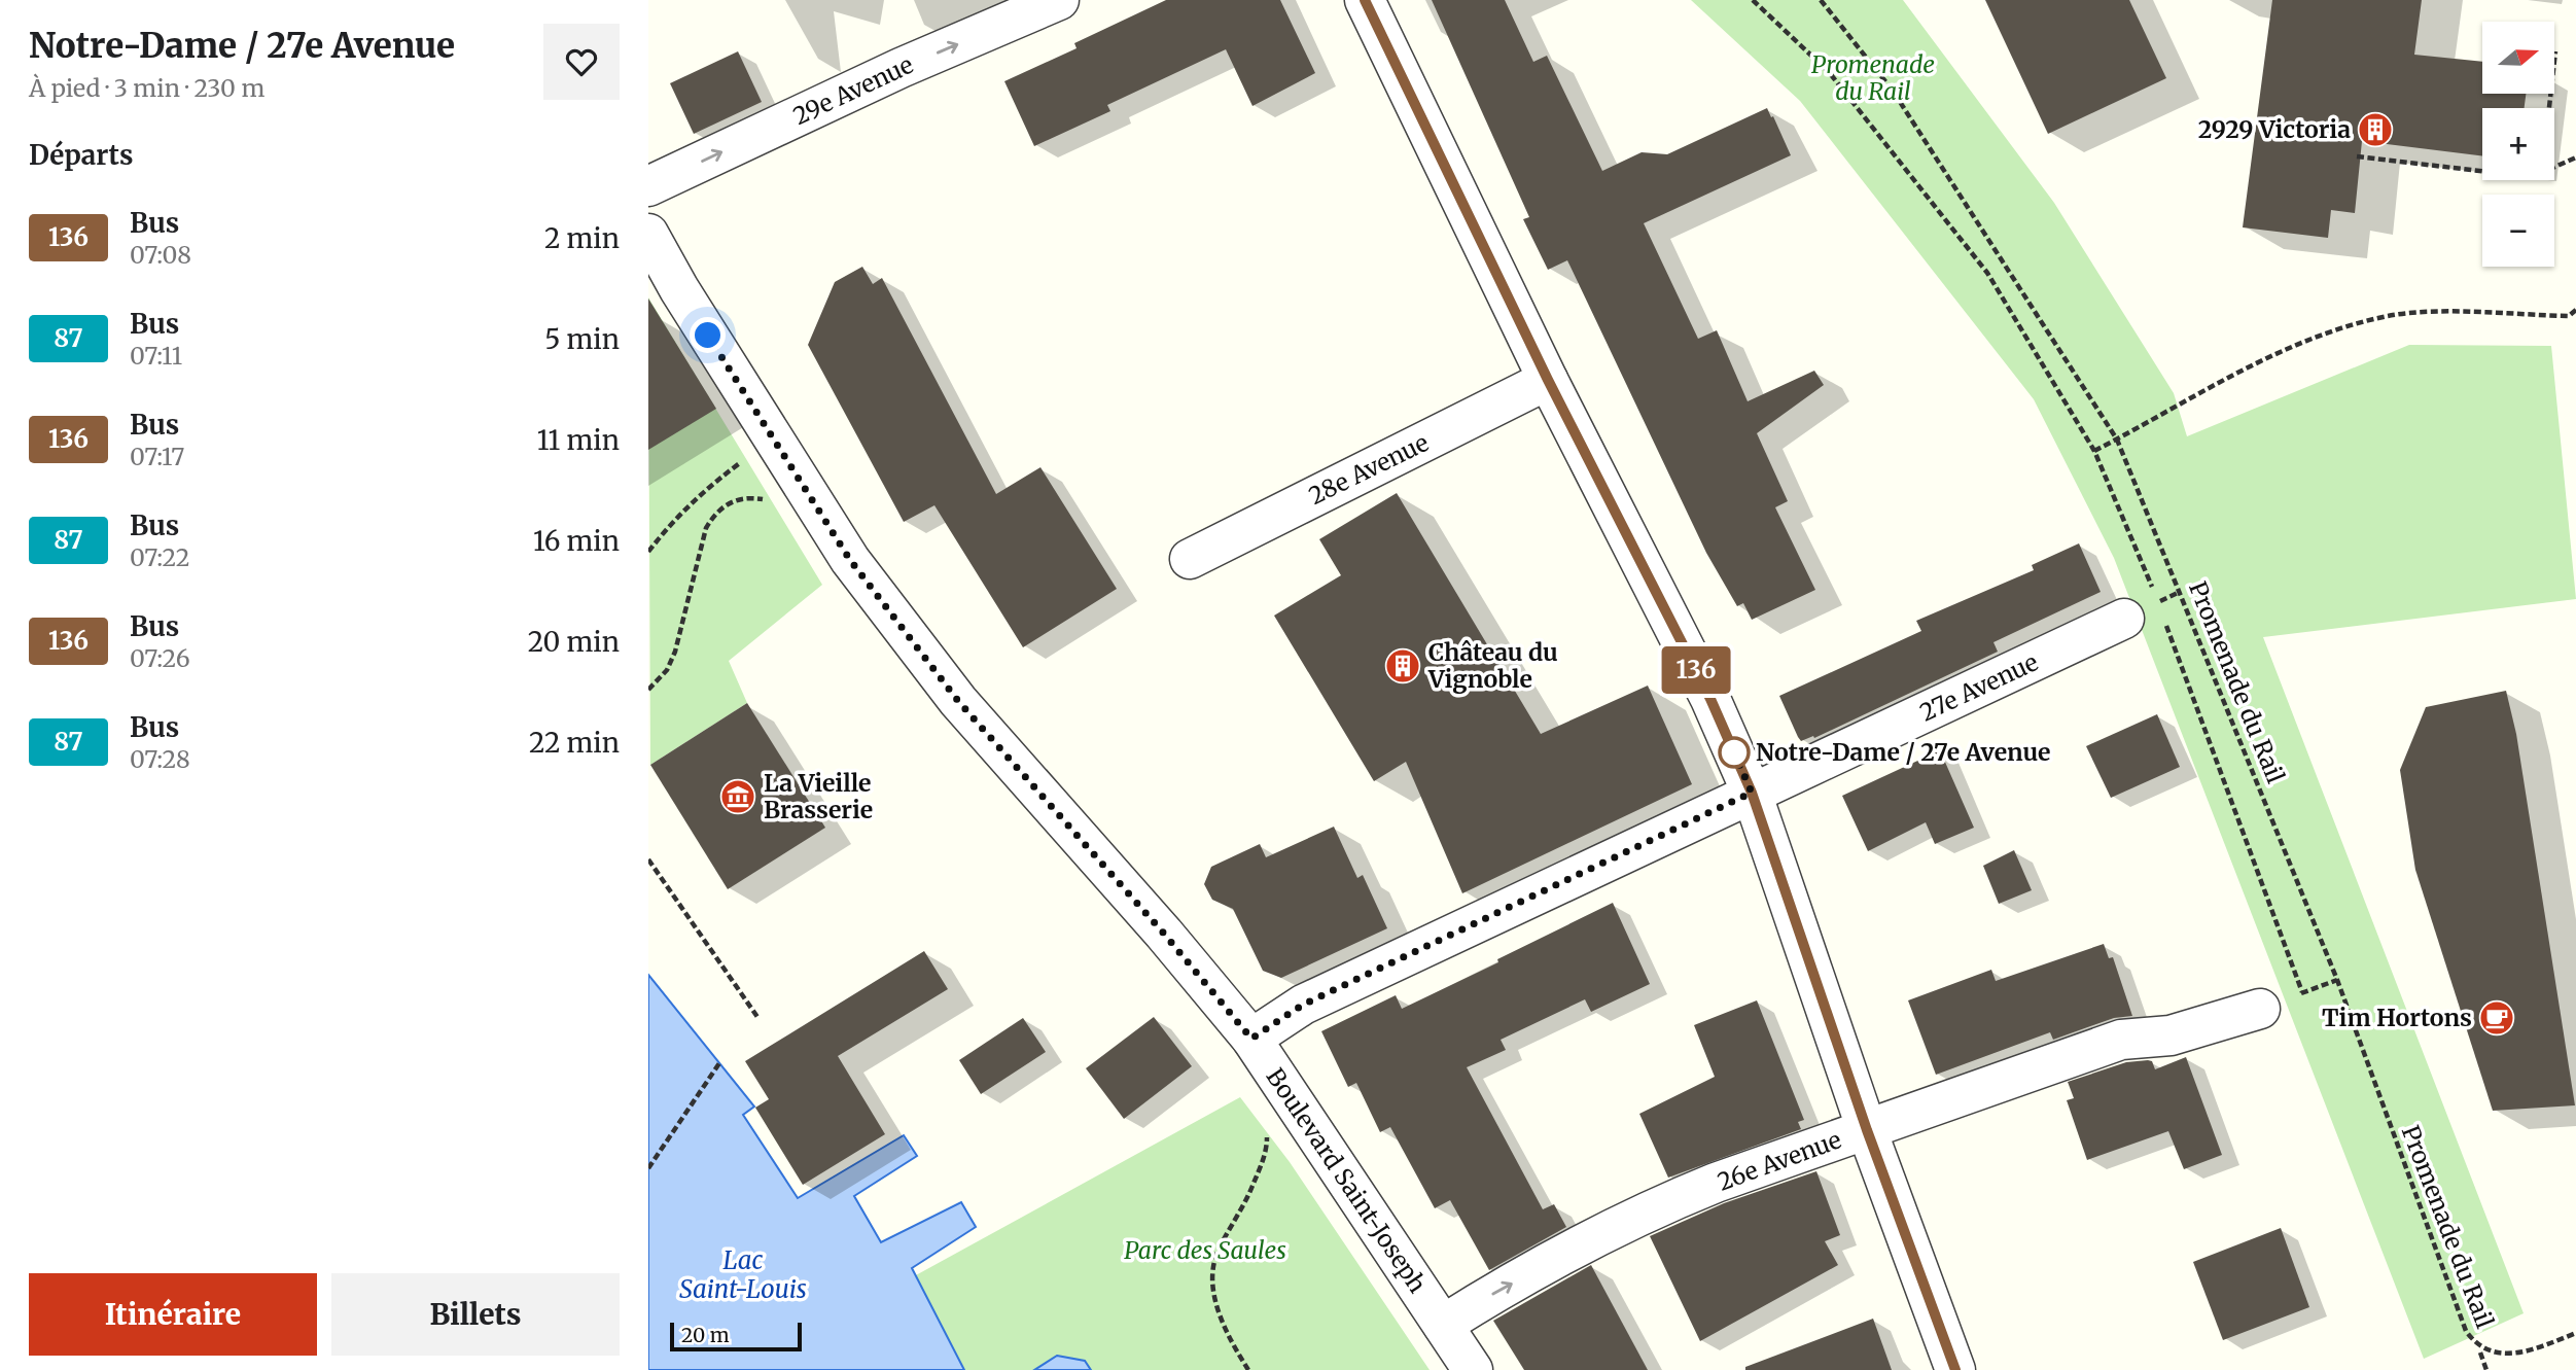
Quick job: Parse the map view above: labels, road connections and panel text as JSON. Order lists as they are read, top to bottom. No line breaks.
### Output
{"streets":{"street":["29e Avenue","28e Avenue","27e Avenue","26e Avenue","Boulevard Saint-Joseph"],"path":["Promenade du Rail"]},"crossings":[["27e Avenue","Boulevard Saint-Joseph"],["26e Avenue","Boulevard Saint-Joseph"]],"one_way":["29e Avenue","26e Avenue"],"water":["Lac Saint-Louis"],"parks":["Promenade du Rail","Parc des Saules"],"places":{"building":["2929 Victoria","Château du Vignoble"],"other":["Notre-Dame / 27e Avenue"],"museum":["La Vieille Brasserie"],"cafe":["Tim Hortons"]},"lines":["bus line 136"],"scale_bar":"20 m","north":"right","page":{"heading":[["Notre-Dame / 27e Avenue","À pied · 3 min · 230 m"],"Départs"],"on_map":"136","map_buttons":["+","−"],"list":[{"mark":"136","name":"Bus","note":"07:08","value":"2 min"},{"mark":"87","name":"Bus","note":"07:11","value":"5 min"},{"mark":"136","name":"Bus","note":"07:17","value":"11 min"},{"mark":"87","name":"Bus","note":"07:22","value":"16 min"},{"mark":"136","name":"Bus","note":"07:26","value":"20 min"},{"mark":"87","name":"Bus","note":"07:28","value":"22 min"}],"buttons":["Itinéraire","Billets"],"scale":"20 m"}}
